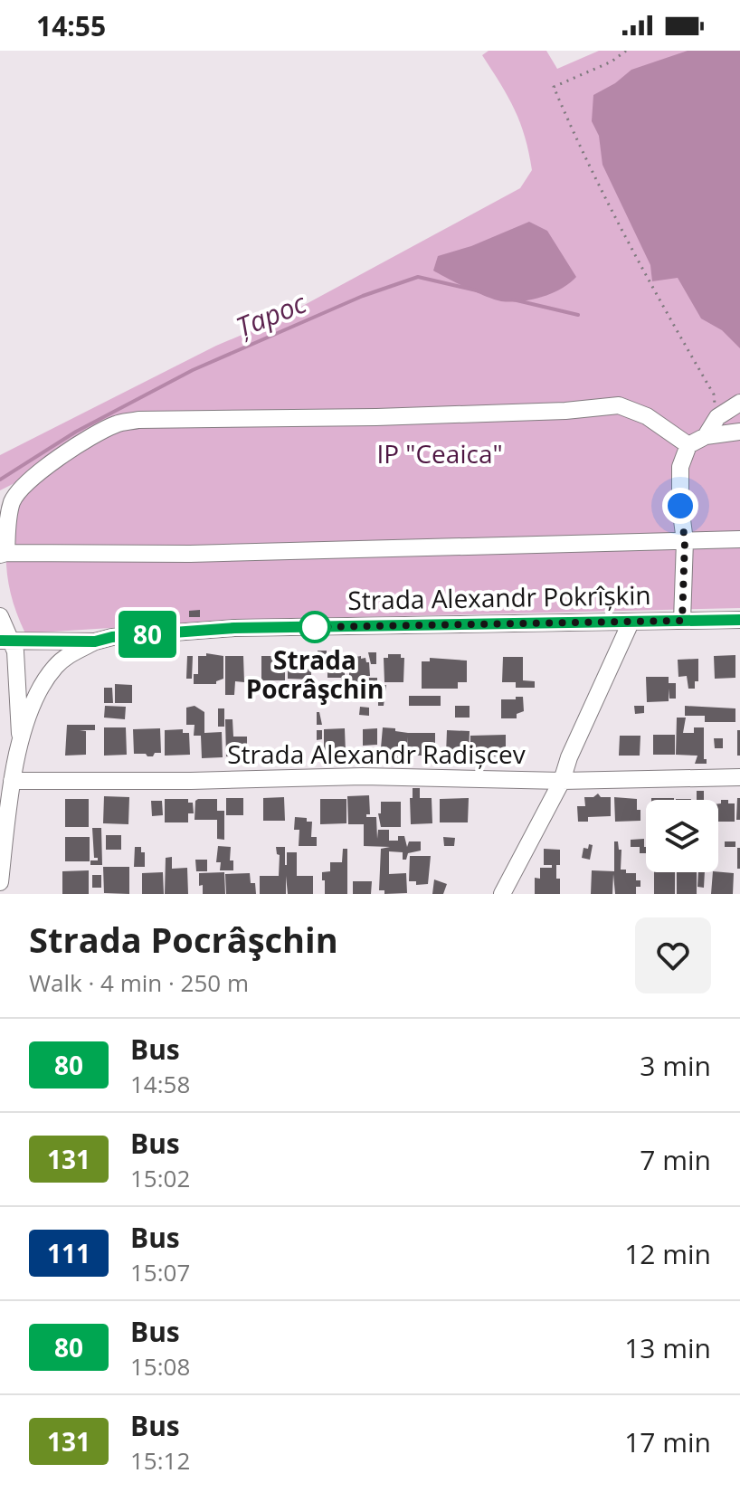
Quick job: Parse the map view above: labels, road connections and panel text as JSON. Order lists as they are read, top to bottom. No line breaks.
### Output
{"streets":{"street":["Strada Alexandr Pokrîșkin","Strada Alexandr Radișcev"]},"water":["Țapoc"],"parks":["IP \"Ceaica\""],"places":["Strada Pocrâşchin"],"lines":["bus line 80"],"page":{"status":"14:55","on_map":"80","heading":["Strada Pocrâşchin","Walk · 4 min · 250 m"],"list":[{"mark":"80","name":"Bus","note":"14:58","value":"3 min"},{"mark":"131","name":"Bus","note":"15:02","value":"7 min"},{"mark":"111","name":"Bus","note":"15:07","value":"12 min"},{"mark":"80","name":"Bus","note":"15:08","value":"13 min"},{"mark":"131","name":"Bus","note":"15:12","value":"17 min"}]}}
